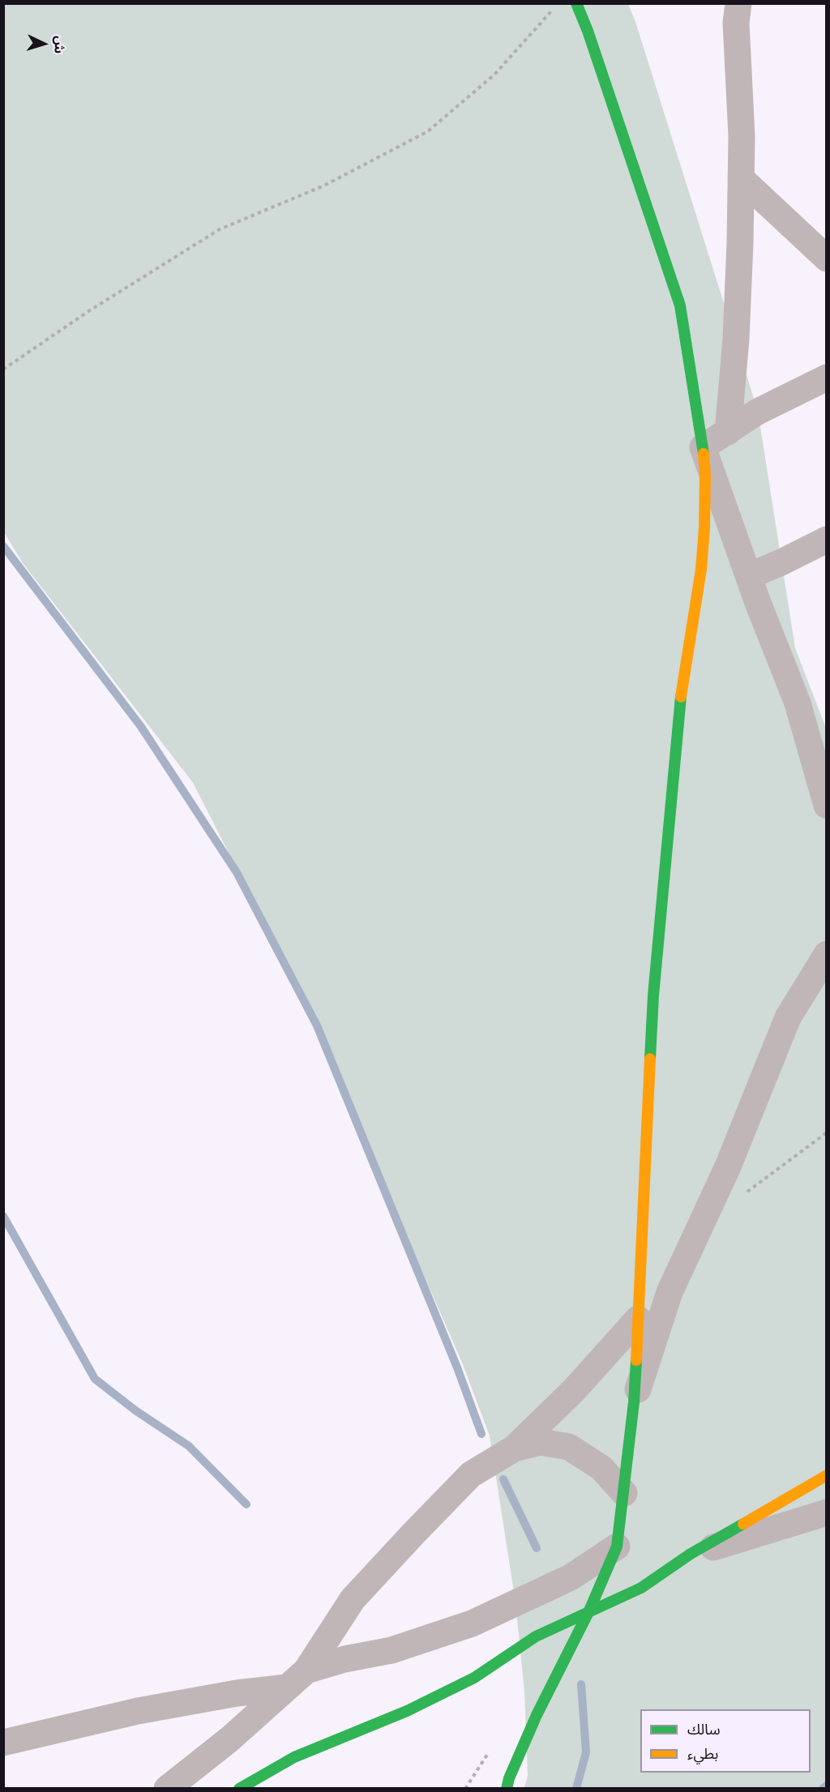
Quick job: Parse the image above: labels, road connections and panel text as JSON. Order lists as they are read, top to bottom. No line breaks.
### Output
{"legend":["سالك","بطيء"],"north":"right"}
